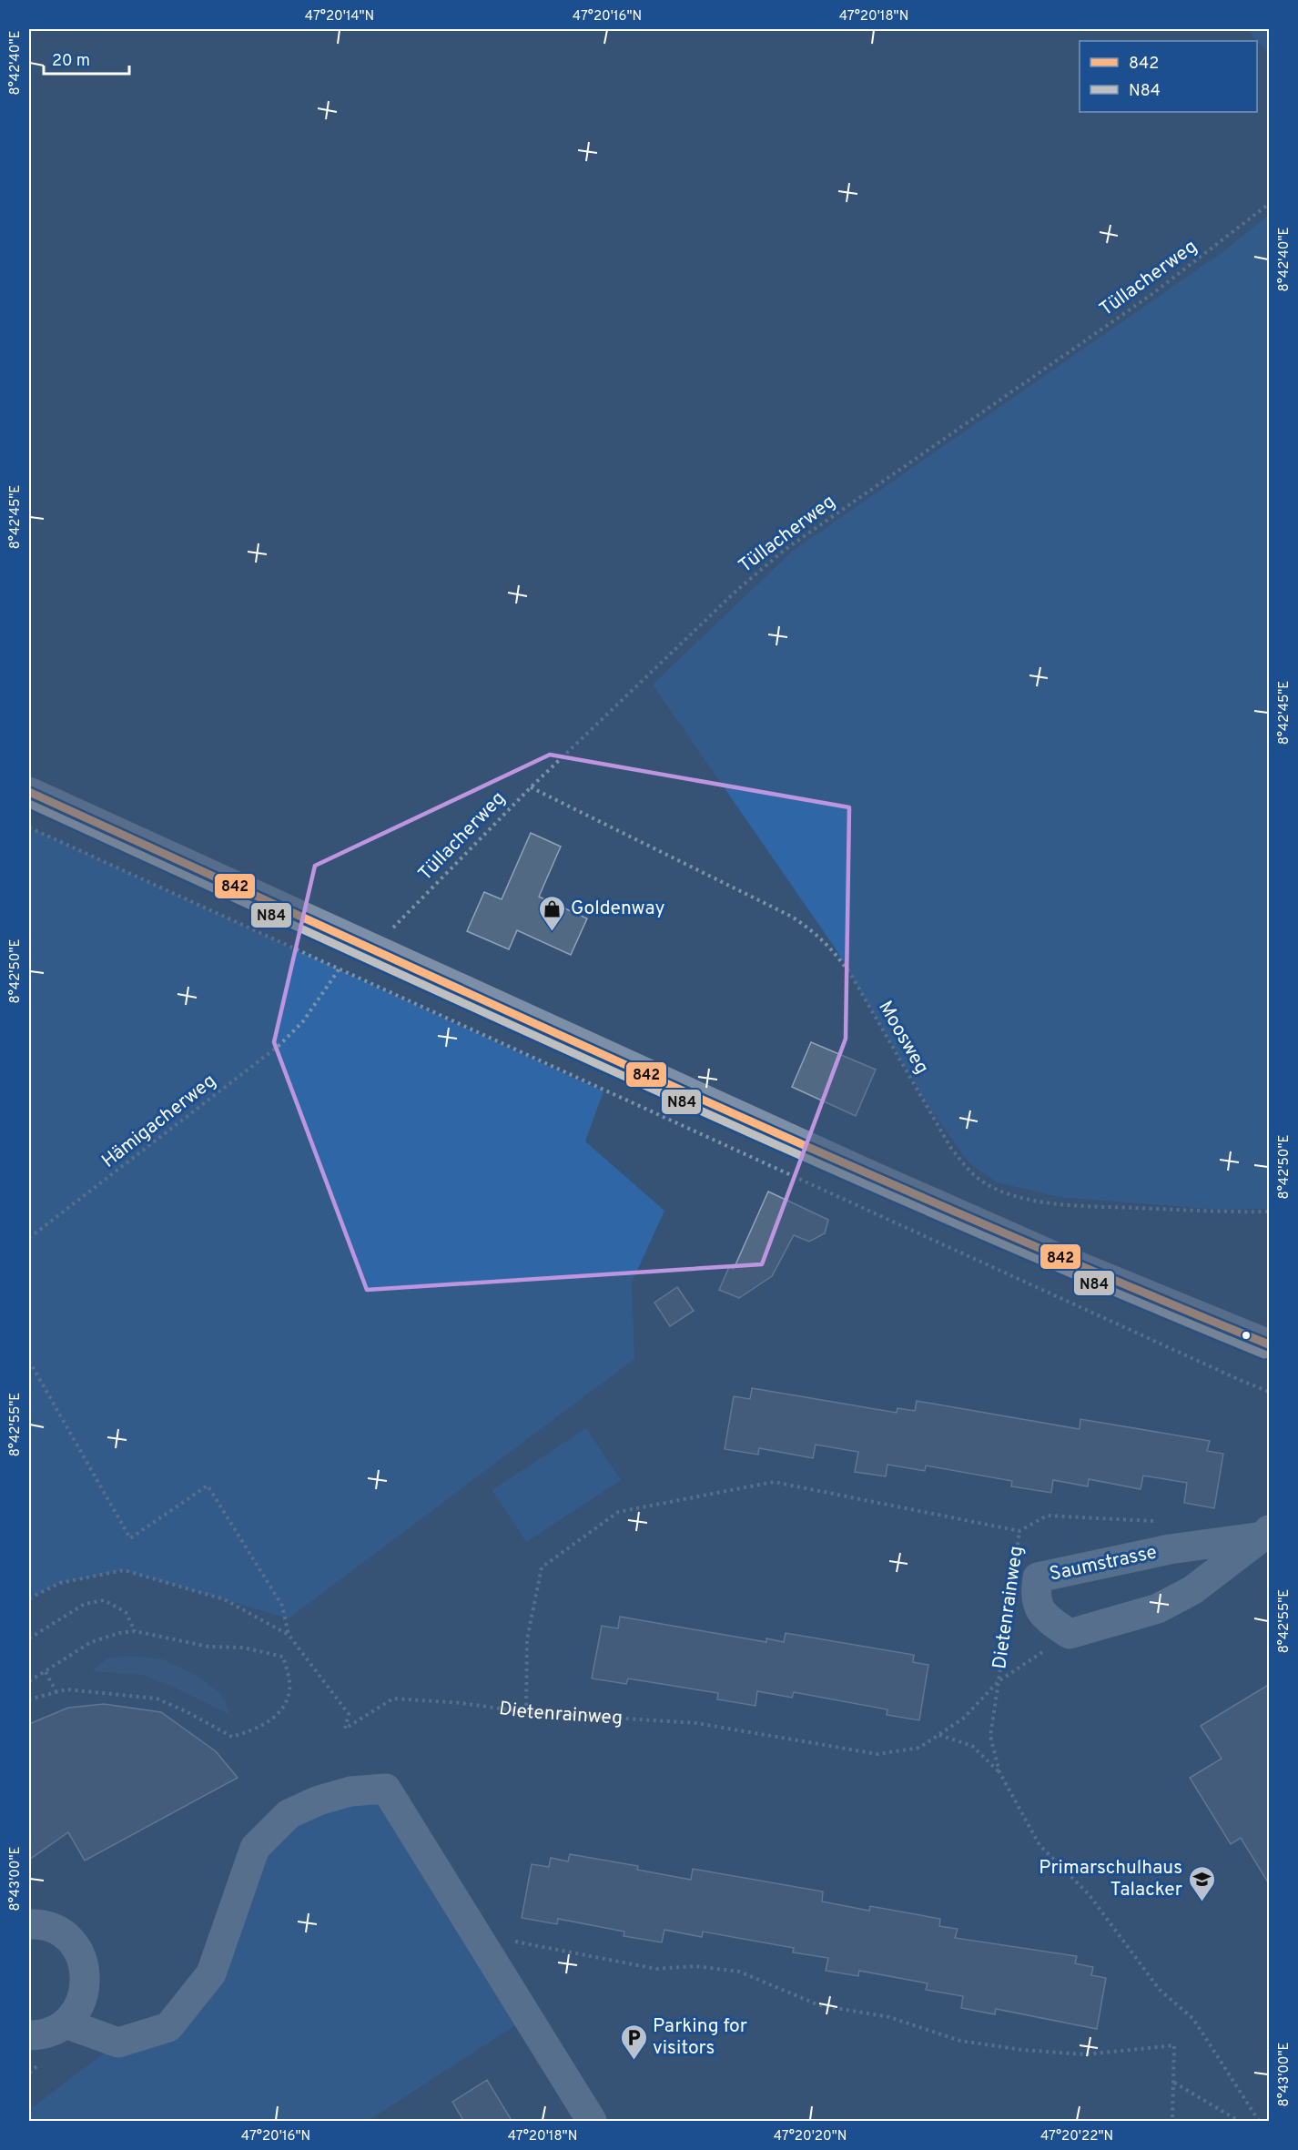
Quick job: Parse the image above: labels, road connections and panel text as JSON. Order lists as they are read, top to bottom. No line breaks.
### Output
{"streets":{"street":["Saumstrasse"],"path":["Tüllacherweg","Moosweg","Hämigacherweg","Dietenrainweg"]},"crossings":[["Tüllacherweg","Moosweg"],["Tüllacherweg","Hämigacherweg"]],"places":{"shop":["Goldenway"],"school or university":["Primarschulhaus Talacker"],"parking":["Parking for visitors"]},"lines":["transit line 842","transit line N84"],"legend":["842","N84"],"scale_bar":"20 m","coordinates":["47°20'14\"N","47°20'16\"N","47°20'18\"N","8°42'40\"E","8°42'45\"E","8°42'50\"E","8°42'55\"E","8°43'00\"E","47°20'20\"N","47°20'22\"N"]}
